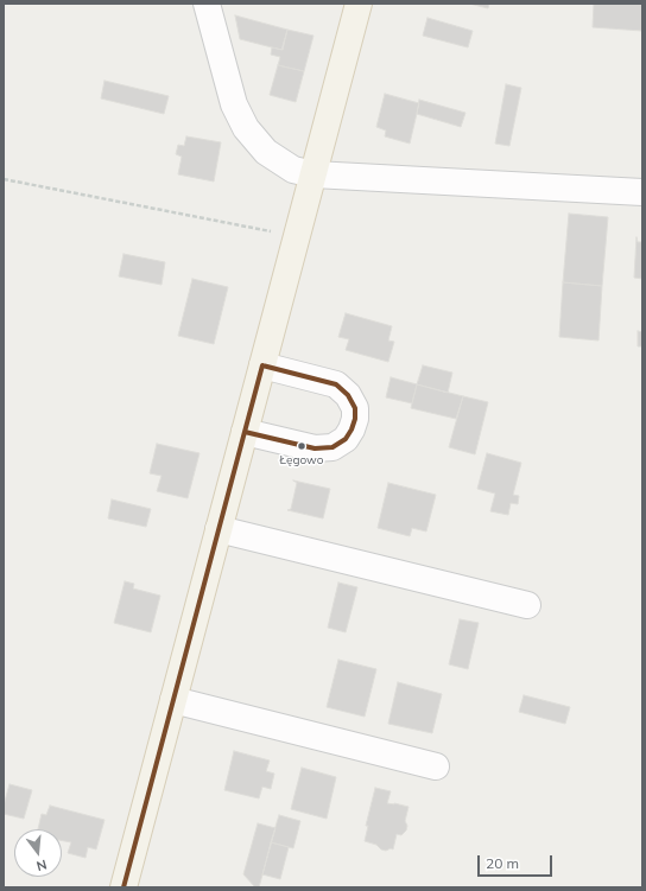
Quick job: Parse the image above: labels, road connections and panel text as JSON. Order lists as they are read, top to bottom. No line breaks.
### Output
{"places":["Łęgowo"],"scale_bar":"20 m","north":"bottom"}
